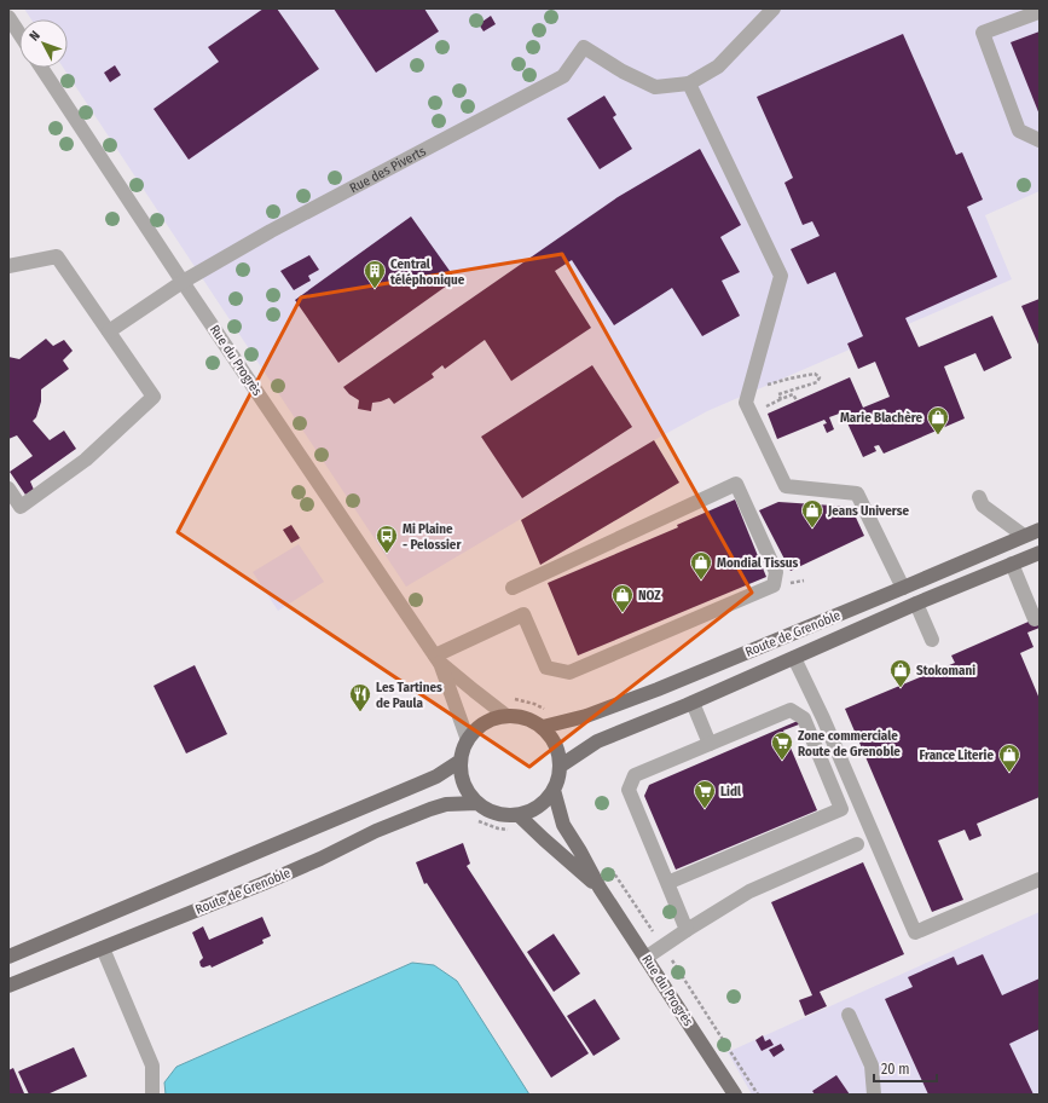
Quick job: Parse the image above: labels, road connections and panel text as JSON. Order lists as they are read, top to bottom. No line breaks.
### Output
{"streets":{"main road":["Rue du Progrès","Route de Grenoble"],"street":["Rue des Piverts"]},"crossings":[["Rue des Piverts","Rue du Progrès"],["Rue du Progrès","Route de Grenoble"]],"places":{"building":["Central téléphonique"],"shop":["Marie Blachère","Jeans Universe","Mondial Tissus","NOZ","Stokomani","France Literie"],"bus stop":["Mi Plaine - Pelossier"],"restaurant":["Les Tartines de Paula"],"supermarket":["Zone commerciale Route de Grenoble","Lidl"]},"scale_bar":"20 m","north":"top left"}
